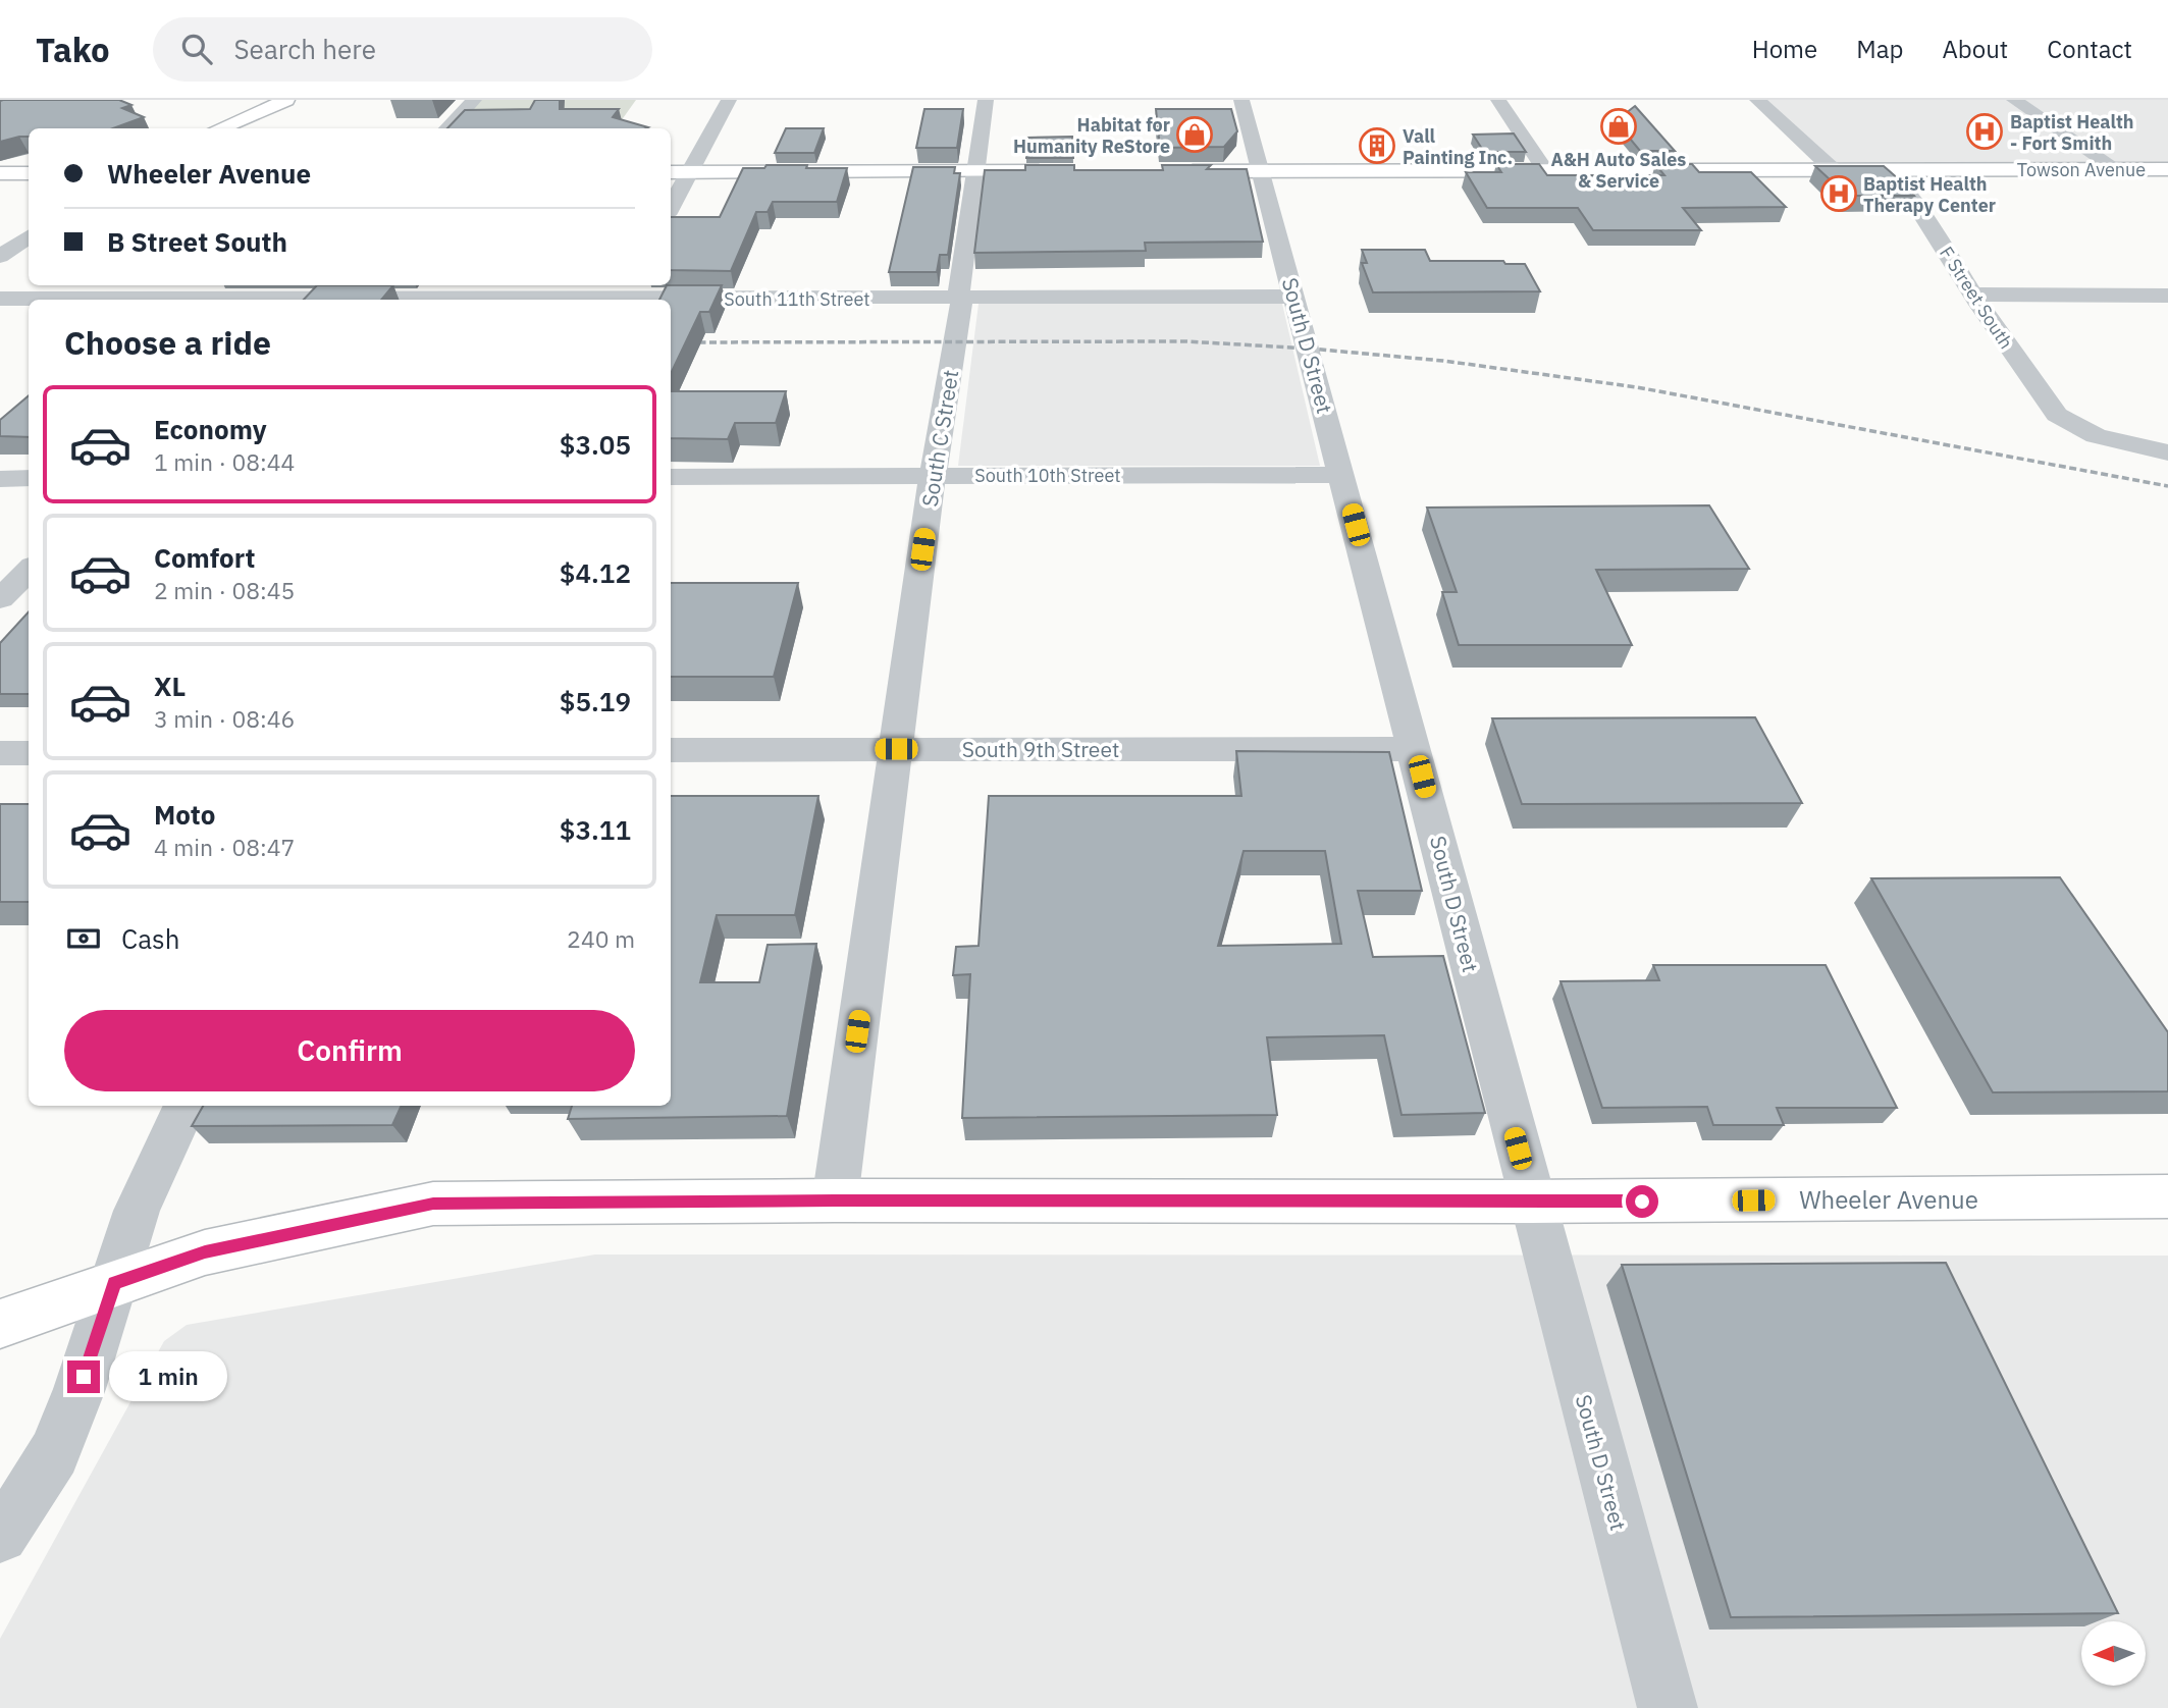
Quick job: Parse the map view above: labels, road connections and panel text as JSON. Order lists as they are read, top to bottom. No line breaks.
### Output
{"streets":{"main road":["Towson Avenue","Wheeler Avenue"],"street":["F Street South","South 11th Street","South D Street","South C Street","South 10th Street","South 9th Street"]},"crossings":[["Towson Avenue","F Street South"],["Towson Avenue","South D Street"],["South 11th Street","South D Street"],["South 11th Street","South C Street"],["South D Street","South 10th Street"],["South D Street","South 9th Street"],["South D Street","Wheeler Avenue"],["South C Street","South 10th Street"],["South C Street","South 9th Street"],["South C Street","Wheeler Avenue"]],"places":{"shop":["A&H Auto Sales & Service","Habitat for Humanity ReStore"],"hospital":["Baptist Health - Fort Smith","Baptist Health Therapy Center"],"building":["Vall Painting Inc."]},"north":"left","page":{"header":"Tako","search":"Search here","nav":["Home","Map","About","Contact"],"banner":["Wheeler Avenue","B Street South"],"heading":"Choose a ride","list":[{"name":"Economy","note":"1 min · 08:44","value":"$3.05"},{"name":"Comfort","note":"2 min · 08:45","value":"$4.12"},{"name":"XL","note":"3 min · 08:46","value":"$5.19"},{"name":"Moto","note":"4 min · 08:47","value":"$3.11"}],"pay":["Cash","240 m"],"buttons":"Confirm","bubble":"1 min"}}
